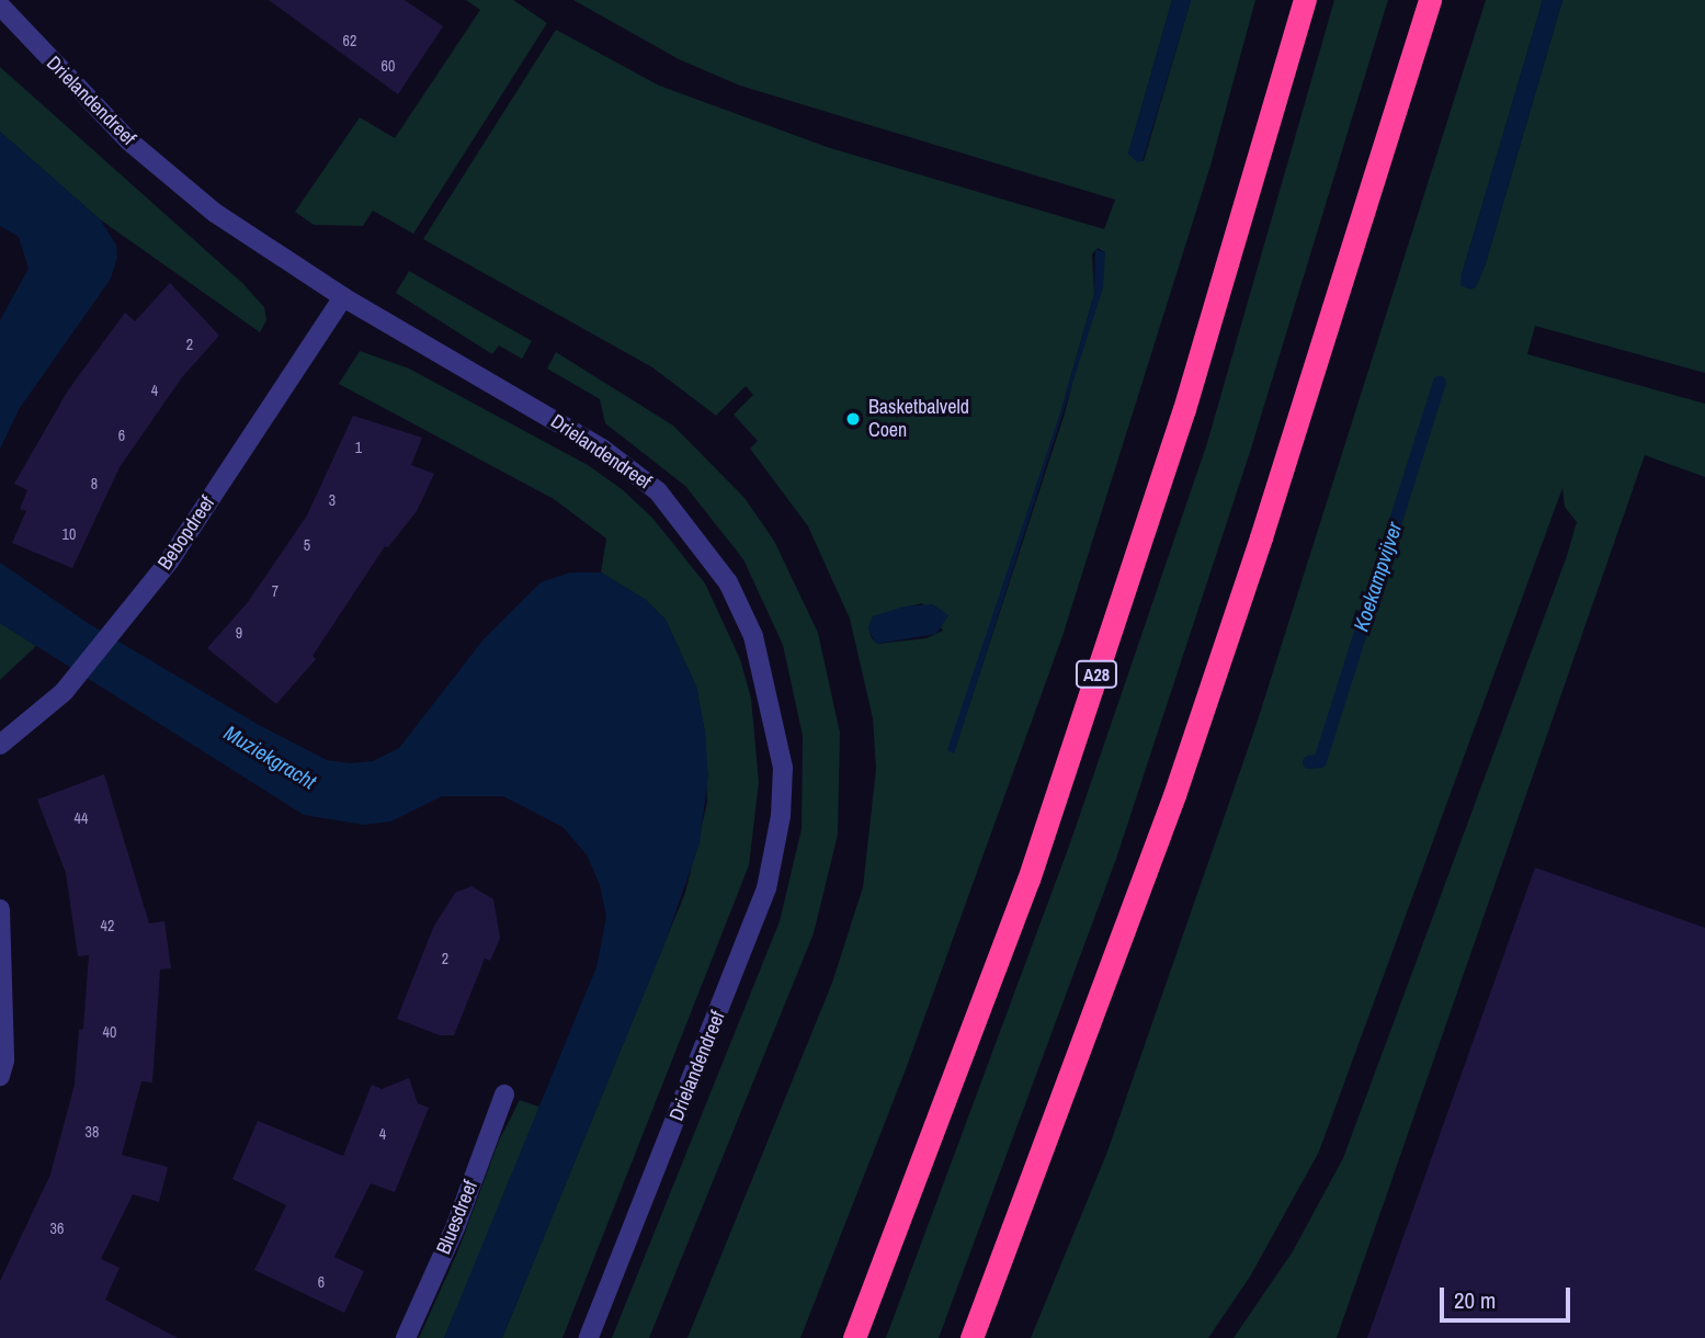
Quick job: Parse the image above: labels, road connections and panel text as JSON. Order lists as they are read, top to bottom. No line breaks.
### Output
{"streets":{"highway":["A28"],"street":["Drielandendreef","Bebopdreef","Bluesdreef"]},"crossings":[["Drielandendreef","Bebopdreef"]],"water":["Koekampvijver","Muziekgracht"],"places":["Basketbalveld Coen"],"house_numbers":["62","60","2","4","6","1","8","3","10","5","7","9","44","42","2","40","38","4","36","6"],"scale_bar":"20 m"}
